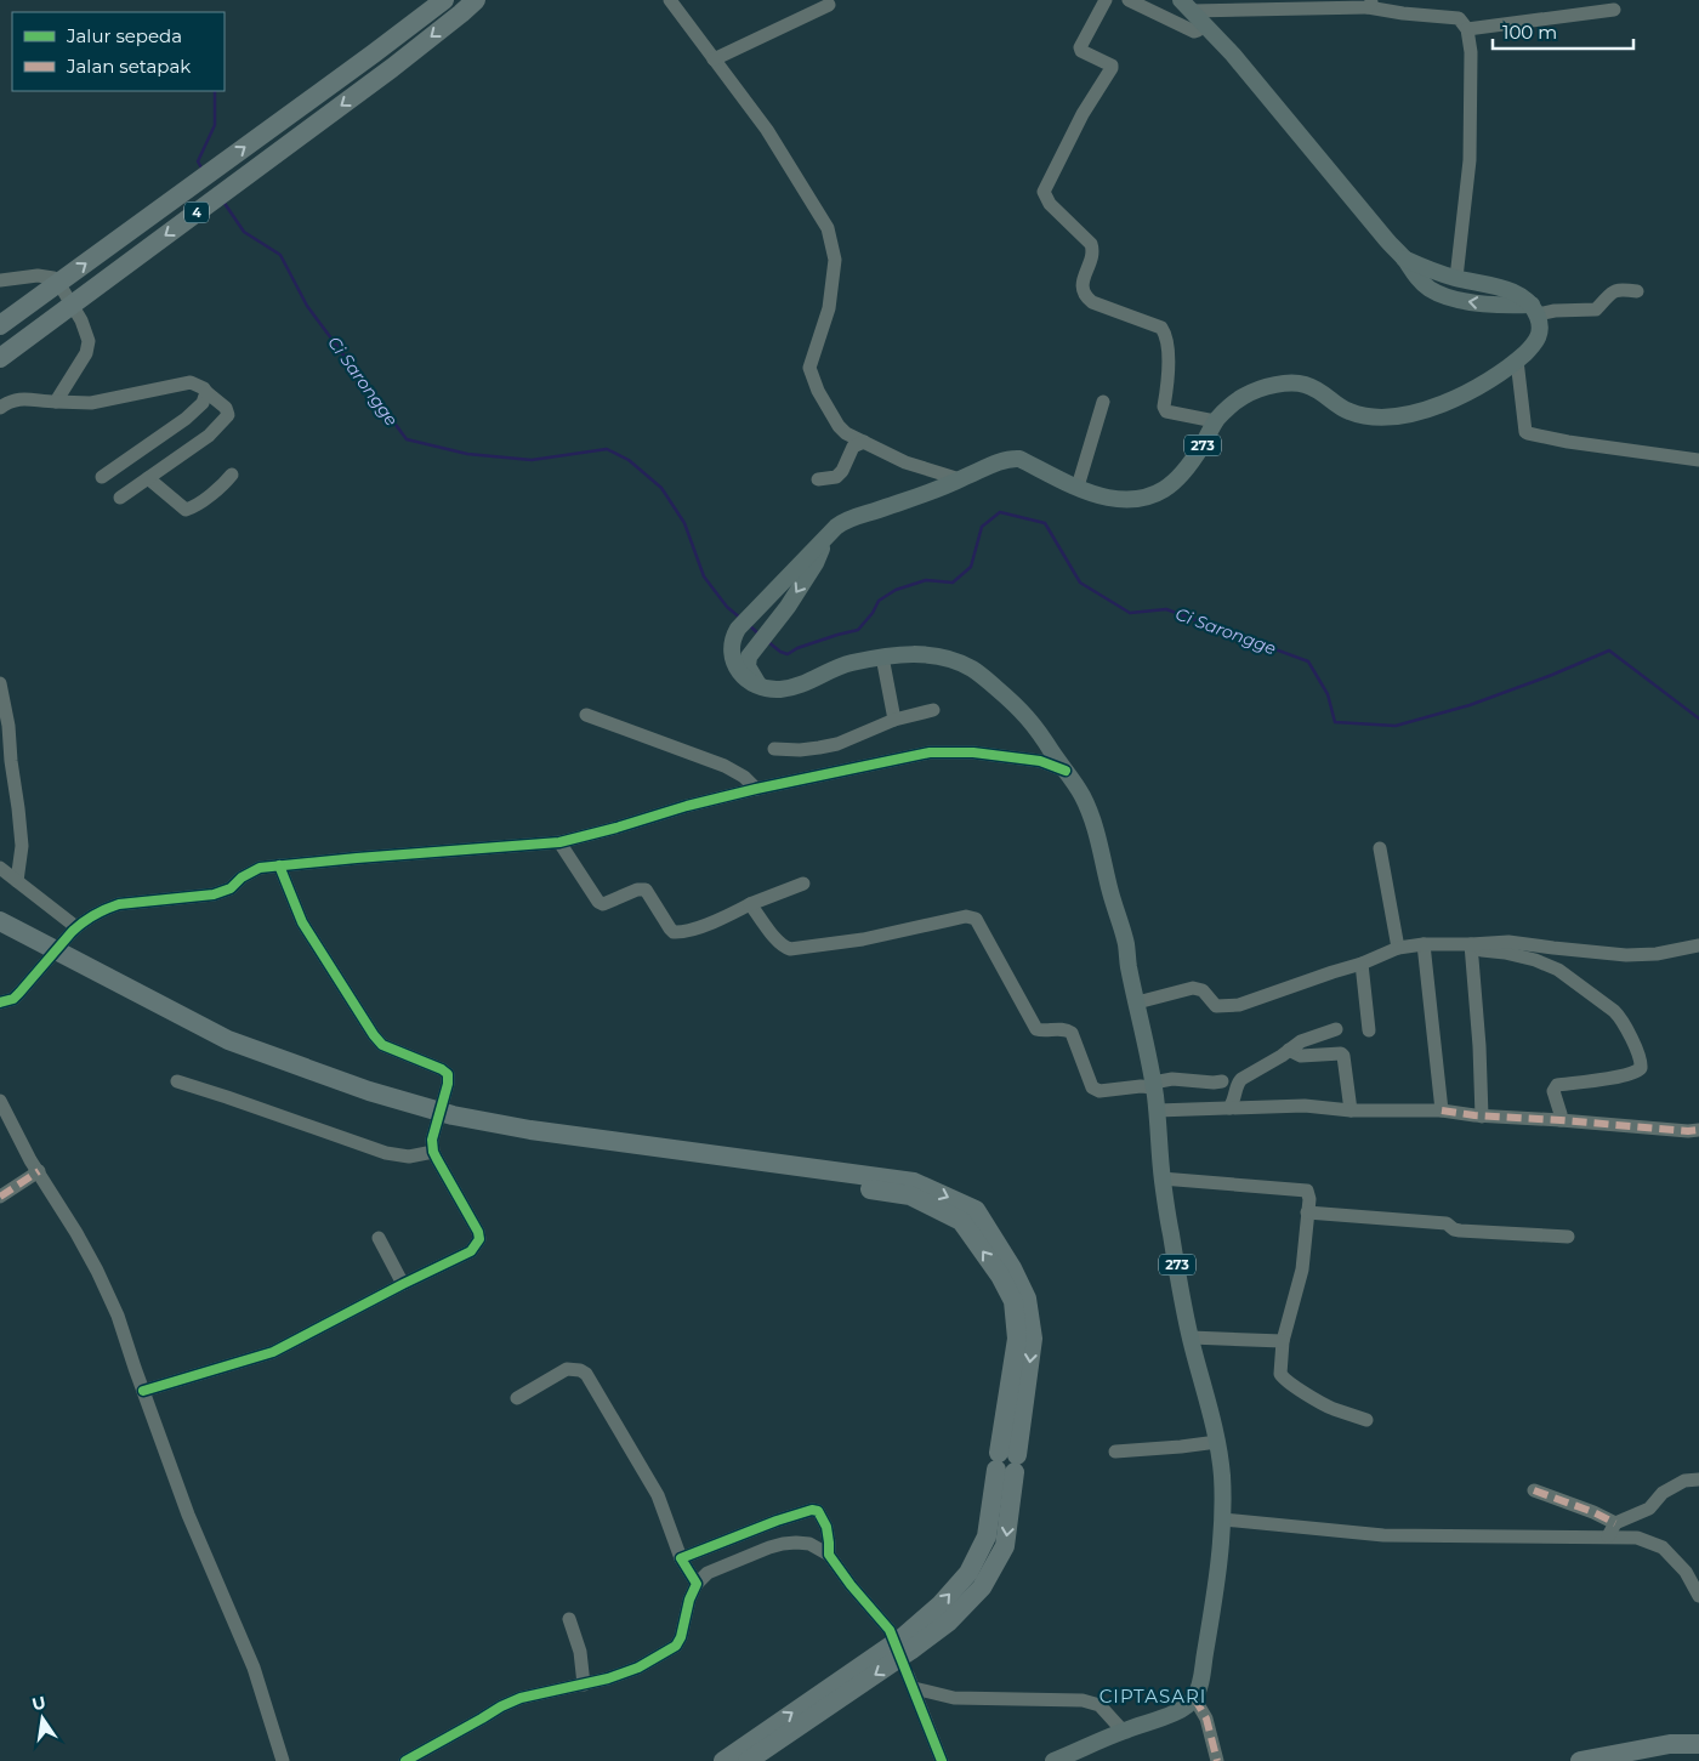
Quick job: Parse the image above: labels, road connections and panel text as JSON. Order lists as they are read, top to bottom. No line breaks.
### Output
{"streets":{"highway":["4"],"main road":["273"]},"districts":["CIPTASARI"],"water":["Ci Sarongge"],"legend":["Jalur sepeda","Jalan setapak"],"scale_bar":"100 m","north":"top"}
